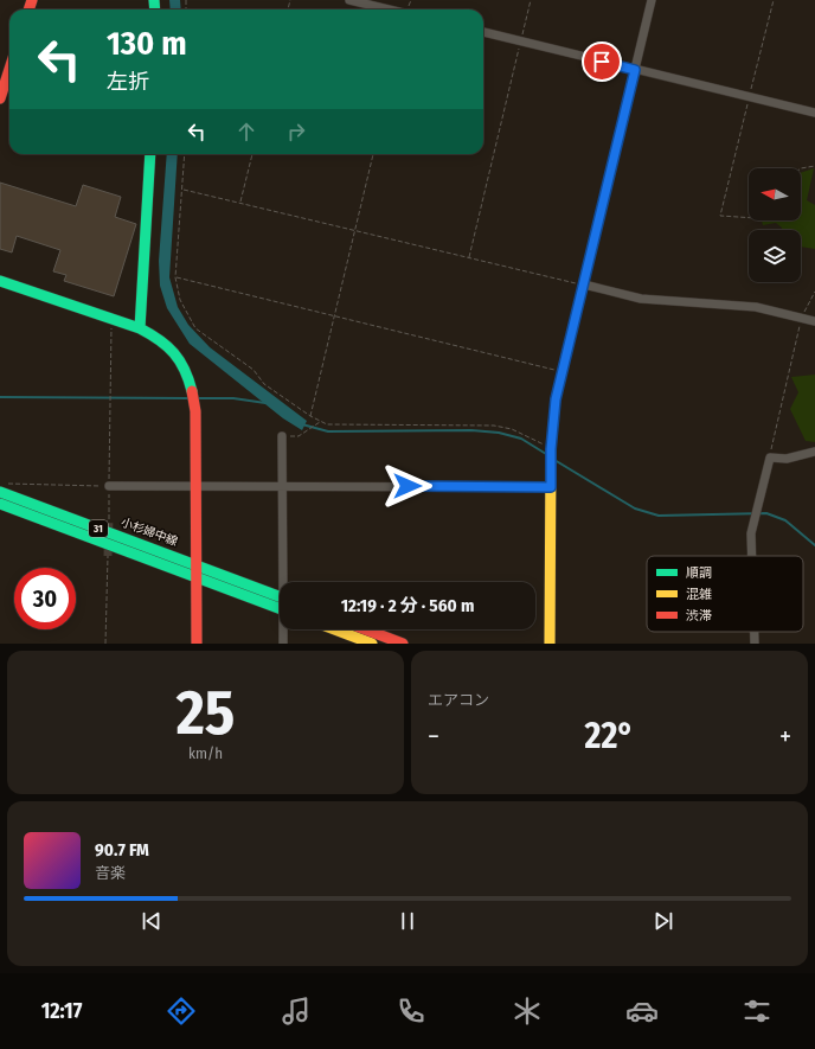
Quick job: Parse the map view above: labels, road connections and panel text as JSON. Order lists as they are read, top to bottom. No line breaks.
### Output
{"streets":{"street":["31","小杉婦中線"]},"legend":["順調","混雑","渋滞"],"north":"left","page":{"turn":["130 m","左折"],"limit":"30","trip":"12:19 · 2 分 · 560 m","tile":[["25","km/h"],"エアコン"],"heat":["−","22°","+"],"song":["90.7 FM","音楽"],"tabs":"12:17"}}
